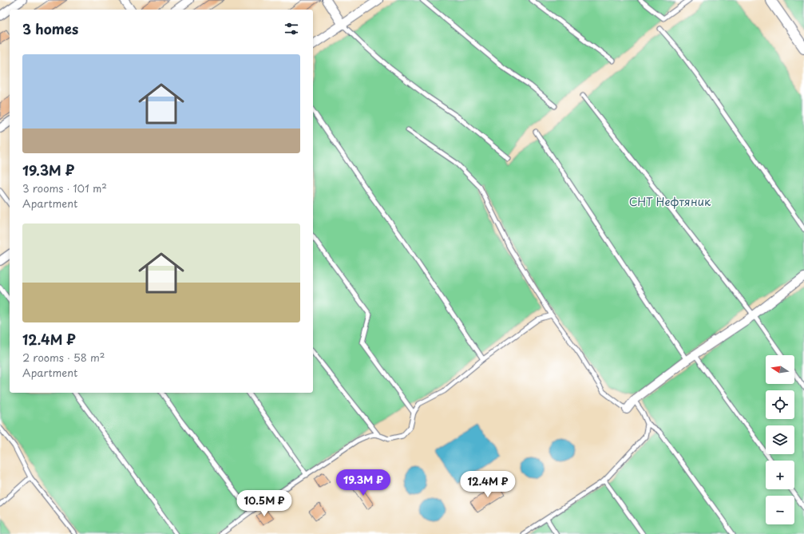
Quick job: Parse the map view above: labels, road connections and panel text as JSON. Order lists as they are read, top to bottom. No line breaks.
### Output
{"parks":["СНТ Нефтяник"],"north":"left","page":{"heading":"3 homes","list":[{"name":"19.3M ₽","note":"3 rooms · 101 m² · Apartment"},{"name":"12.4M ₽","note":"2 rooms · 58 m² · Apartment"}],"map_buttons":["+","−"],"price":["19.3M ₽","12.4M ₽","10.5M ₽"]}}
